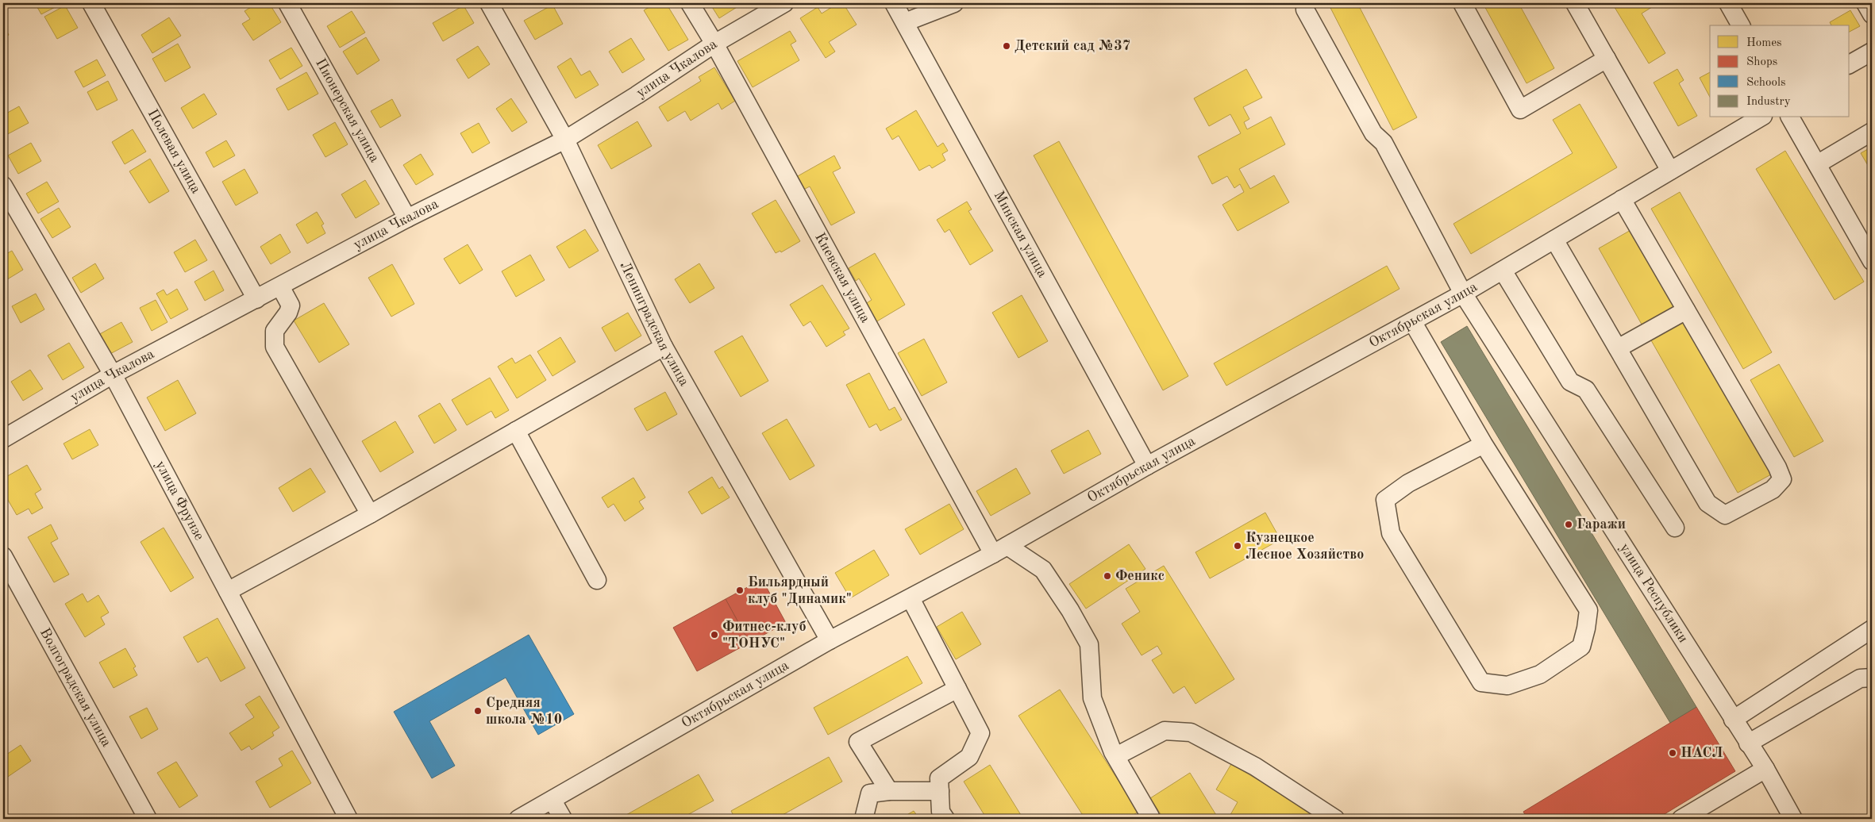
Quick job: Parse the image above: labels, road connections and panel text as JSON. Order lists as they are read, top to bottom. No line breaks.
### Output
{"streets":{"street":["улица Чкалова","Пионерская улица","Полевая улица","Минская улица","Киевская улица","Октябрьская улица","Ленинградская улица","улица Фрунзе","улица Республики","Волгоградская улица"]},"crossings":[["улица Чкалова","Пионерская улица"],["улица Чкалова","Полевая улица"],["улица Чкалова","Киевская улица"],["улица Чкалова","Ленинградская улица"],["улица Чкалова","улица Фрунзе"],["Минская улица","Октябрьская улица"],["Киевская улица","Октябрьская улица"],["Октябрьская улица","Ленинградская улица"],["Октябрьская улица","улица Республики"]],"places":["Детский сад №37","Гаражи","Кузнецкое Лесное Хозяйство","Феникс","Бильярдный клуб \"Динамик\"","Фитнес-клуб \"ТОНУС\"","Средняя школа №10","НАСЛ"],"legend":["Homes","Shops","Schools","Industry"]}
